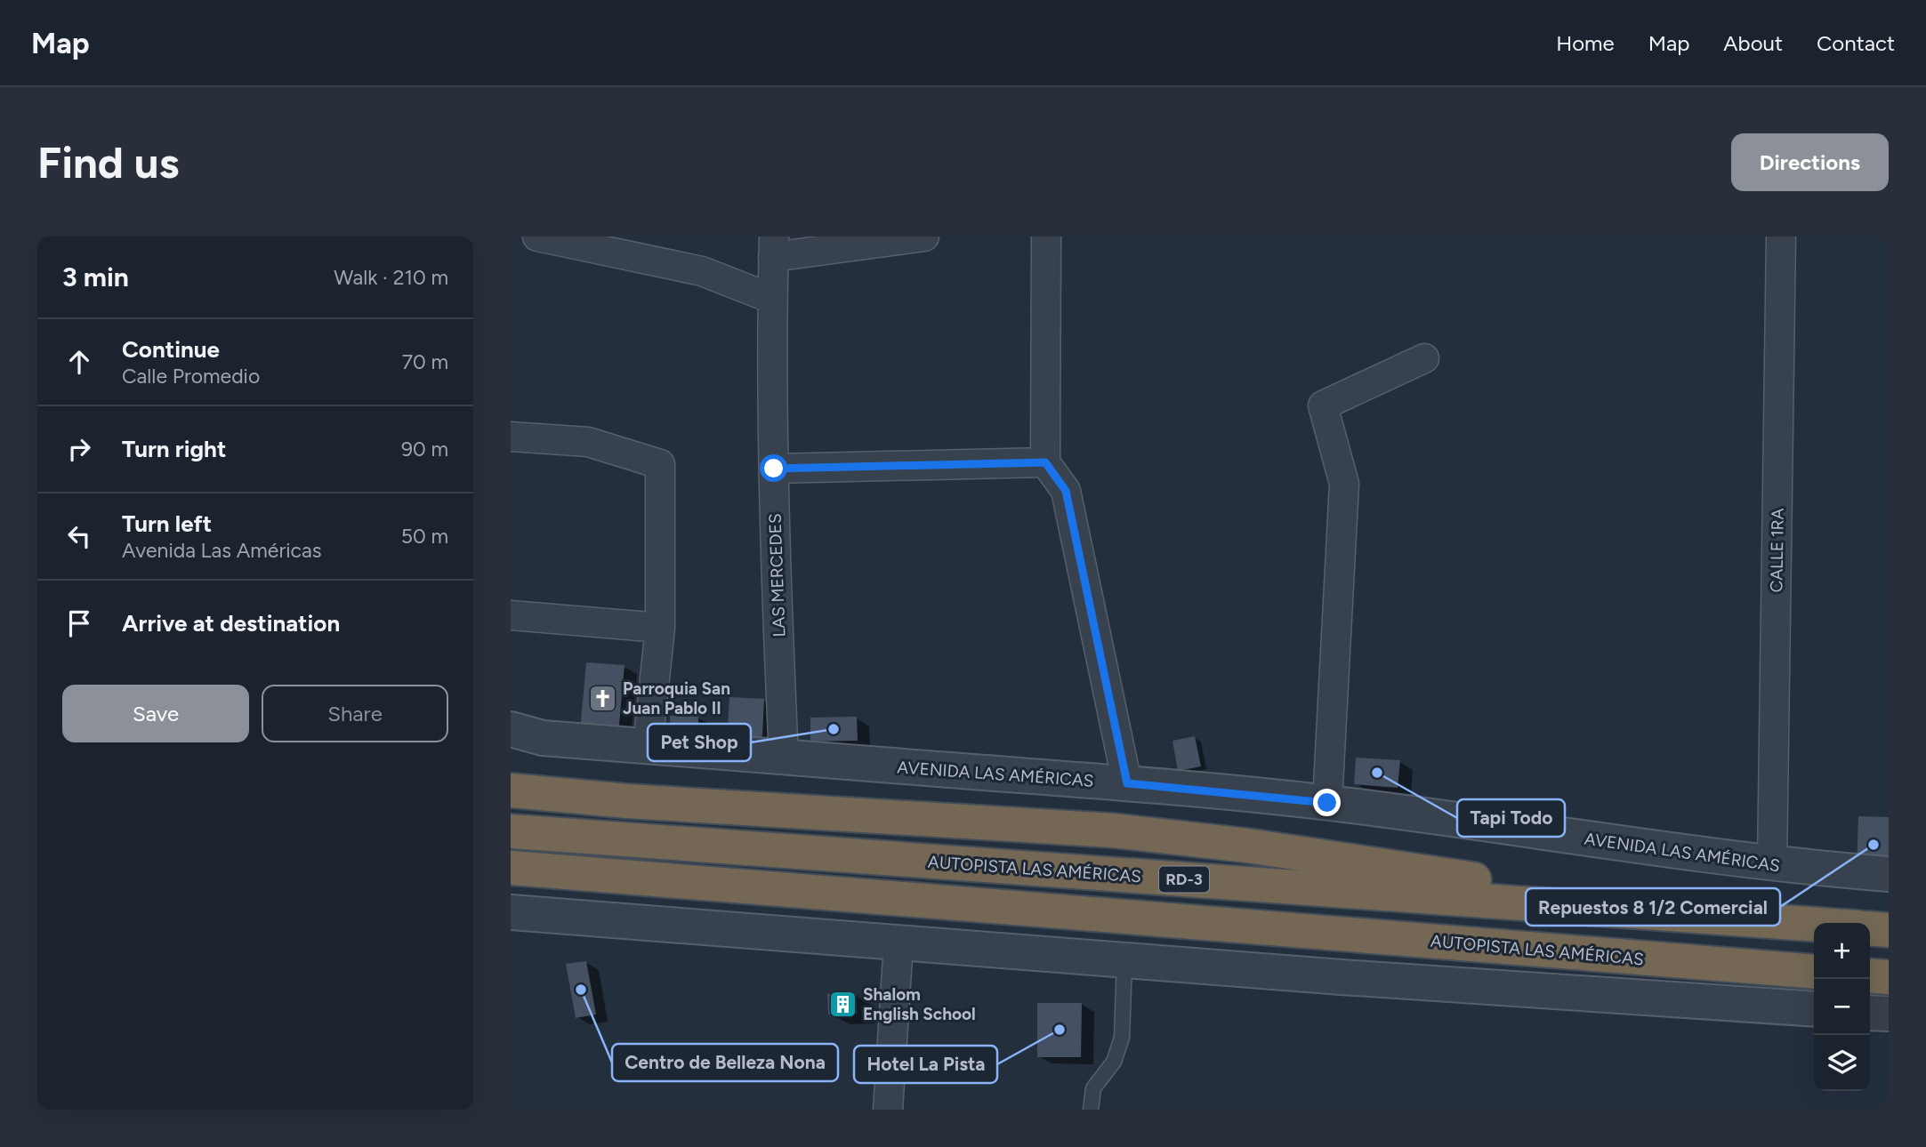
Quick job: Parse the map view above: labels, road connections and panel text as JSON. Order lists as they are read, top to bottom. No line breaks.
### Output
{"streets":{"highway":["AUTOPISTA LAS AMÉRICAS","RD-3"],"street":["CALLE 1RA","LAS MERCEDES","AVENIDA LAS AMÉRICAS"]},"crossings":[["CALLE 1RA","AVENIDA LAS AMÉRICAS"],["LAS MERCEDES","AVENIDA LAS AMÉRICAS"]],"places":{"church":["Parroquia San Juan Pablo II"],"other":["Pet Shop","Tapi Todo","Repuestos 8 1/2 Comercial","Centro de Belleza Nona","Hotel La Pista"],"building":["Shalom English School"]},"page":{"header":"Map","nav":["Home","Map","About","Contact"],"buttons":["Directions",["Save","Share"]],"title":"Find us","heading":["3 min","Walk · 210 m"],"list":[["Continue","Calle Promedio","70 m"],["Turn right","90 m"],["Turn left","Avenida Las Américas","50 m"],"Arrive at destination"],"map_buttons":["+","−"]}}
